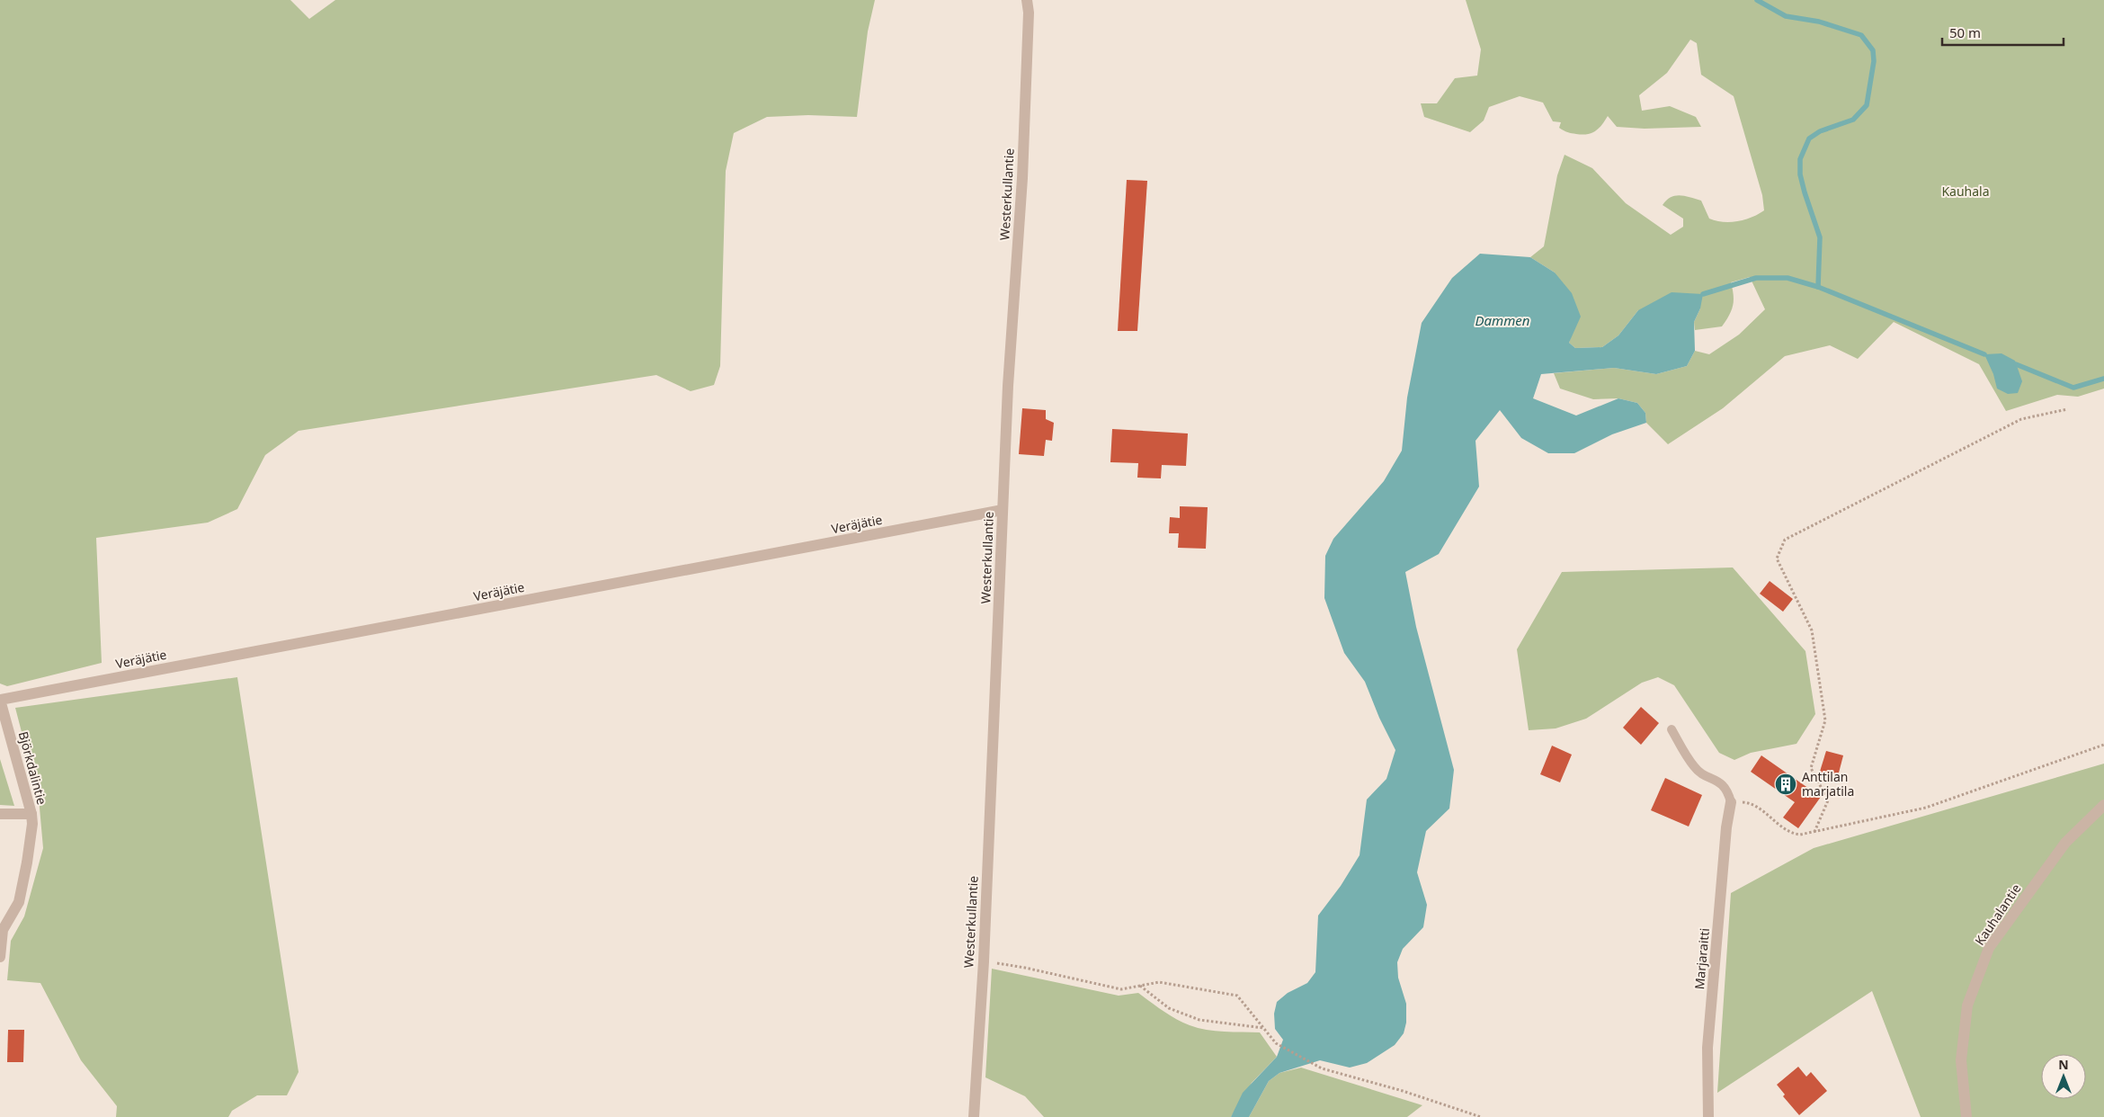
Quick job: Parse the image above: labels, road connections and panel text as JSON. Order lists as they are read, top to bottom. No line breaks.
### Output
{"streets":{"street":["Westerkullantie","Veräjätie","Björkdalintie","Kauhalantie","Marjaraitti"]},"crossings":[["Westerkullantie","Veräjätie"],["Veräjätie","Björkdalintie"]],"water":["Dammen"],"parks":["Kauhala"],"places":{"building":["Anttilan marjatila"]},"scale_bar":"50 m","north":"top"}
